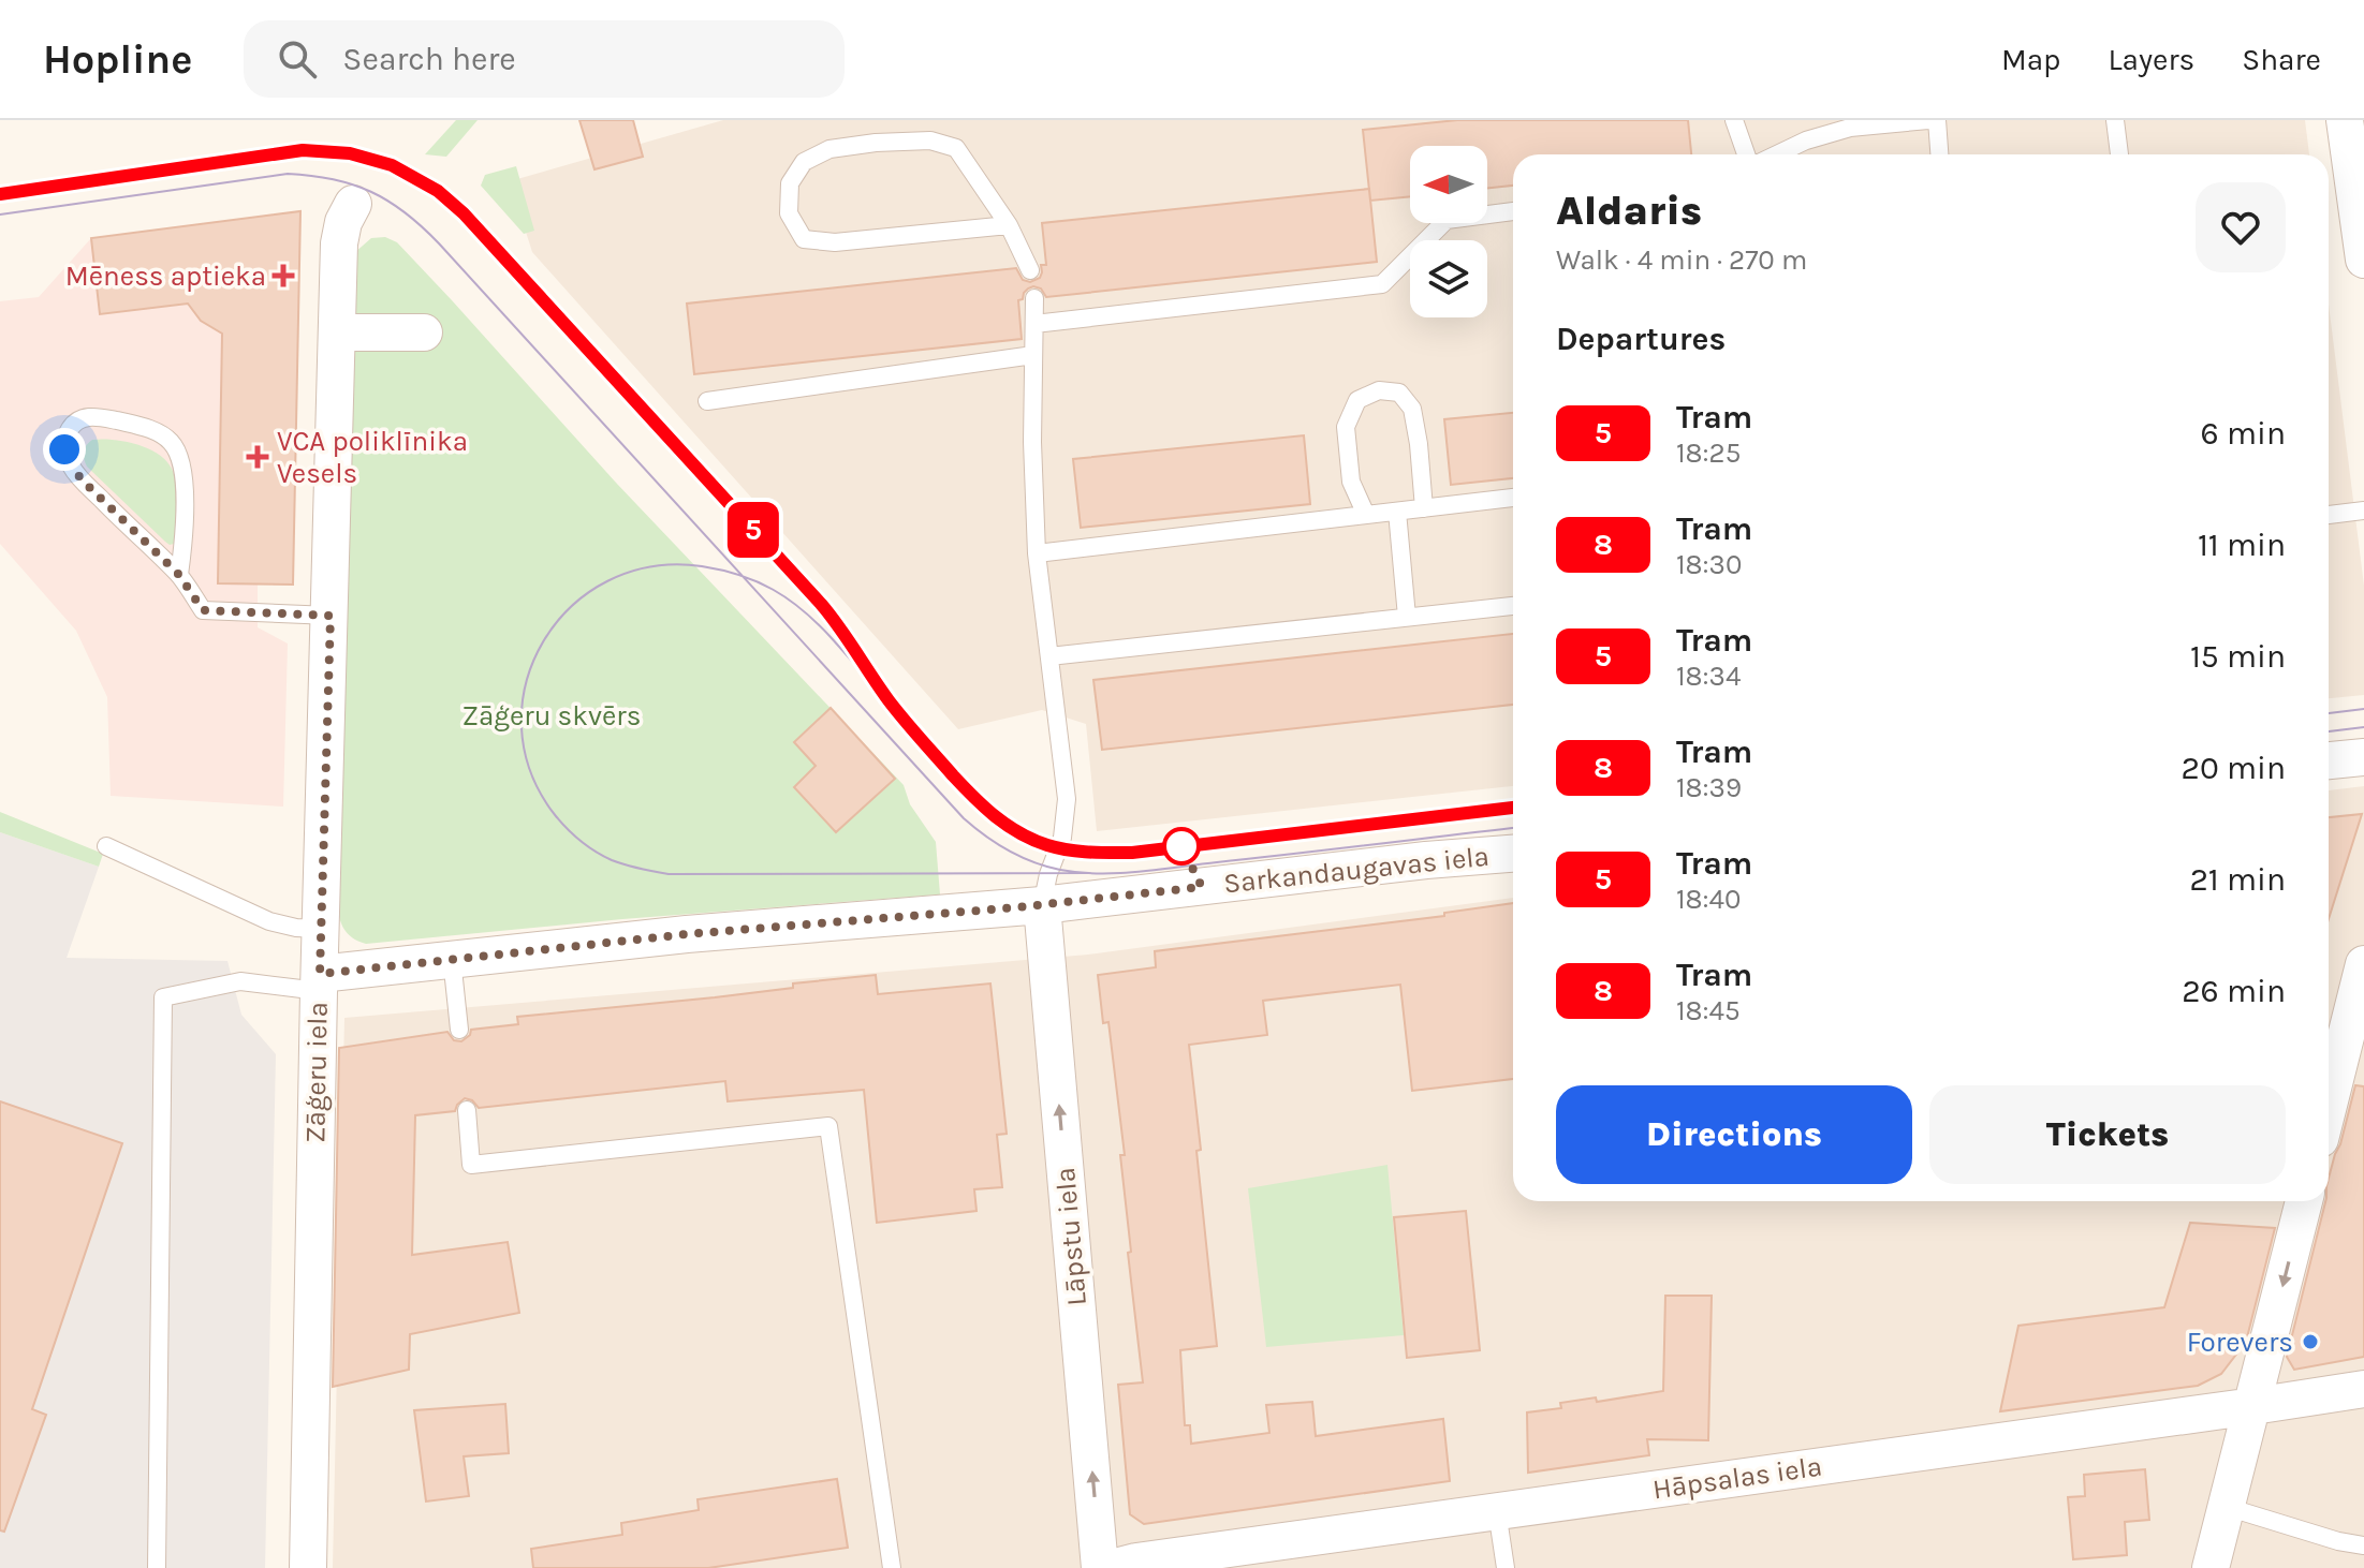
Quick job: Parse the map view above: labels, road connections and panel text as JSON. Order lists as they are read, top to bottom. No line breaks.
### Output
{"streets":{"street":["Sarkandaugavas iela","Zāģeru iela","Lāpstu iela","Hāpsalas iela"]},"crossings":[["Sarkandaugavas iela","Zāģeru iela"],["Sarkandaugavas iela","Lāpstu iela"]],"one_way":["Lāpstu iela"],"parks":["Zāģeru skvērs"],"places":{"health":["Mēness aptieka","VCA poliklīnika Vesels"],"other":["Forevers"]},"lines":["tram line 5"],"north":"left","page":{"header":"Hopline","search":"Search here","nav":["Map","Layers","Share"],"on_map":"5","heading":[["Aldaris","Walk · 4 min · 270 m"],"Departures"],"list":[{"mark":"5","name":"Tram","note":"18:25","value":"6 min"},{"mark":"8","name":"Tram","note":"18:30","value":"11 min"},{"mark":"5","name":"Tram","note":"18:34","value":"15 min"},{"mark":"8","name":"Tram","note":"18:39","value":"20 min"},{"mark":"5","name":"Tram","note":"18:40","value":"21 min"},{"mark":"8","name":"Tram","note":"18:45","value":"26 min"}],"buttons":["Directions","Tickets"]}}
